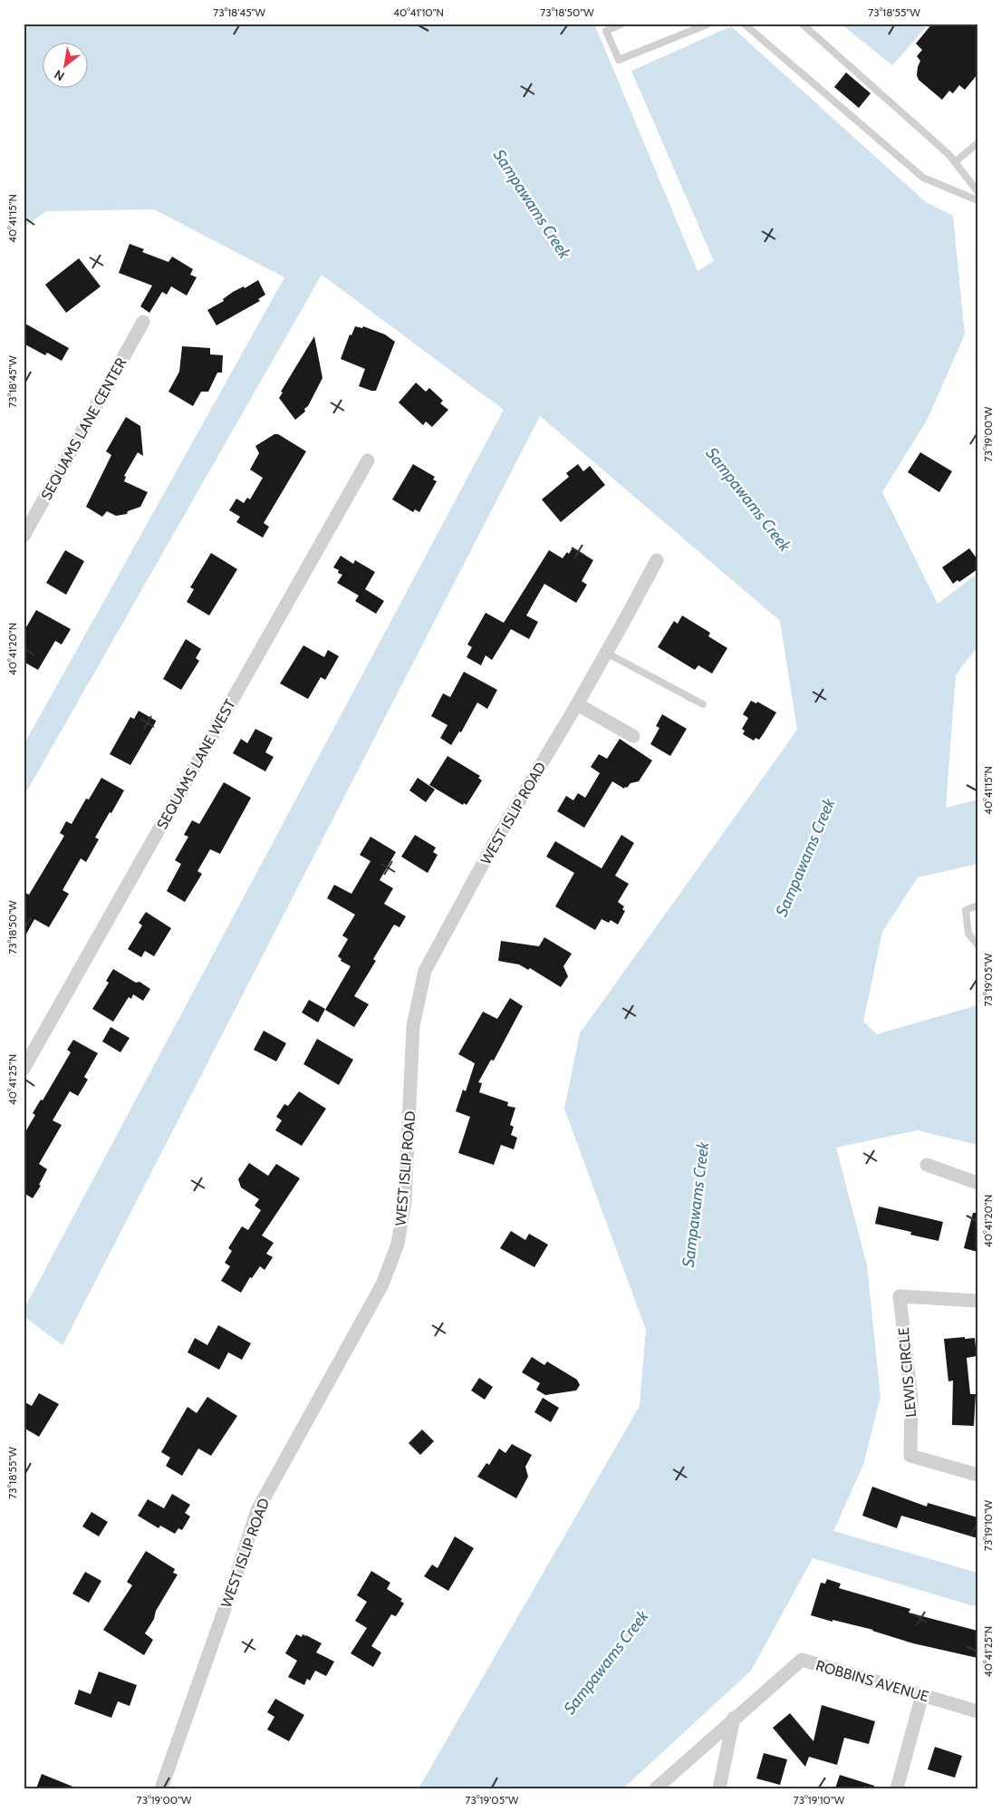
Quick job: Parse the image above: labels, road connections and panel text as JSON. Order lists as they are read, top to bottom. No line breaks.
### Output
{"streets":{"street":["SEQUAMS LANE CENTER","SEQUAMS LANE WEST","WEST ISLIP ROAD","LEWIS CIRCLE","ROBBINS AVENUE"]},"water":["Sampawams Creek"],"north":"bottom left","coordinates":["73°18'45\"W","40°41'10\"N","73°18'50\"W","73°18'55\"W","40°41'15\"N","73°19'00\"W","40°41'20\"N","73°19'05\"W","40°41'25\"N","73°19'10\"W"]}
